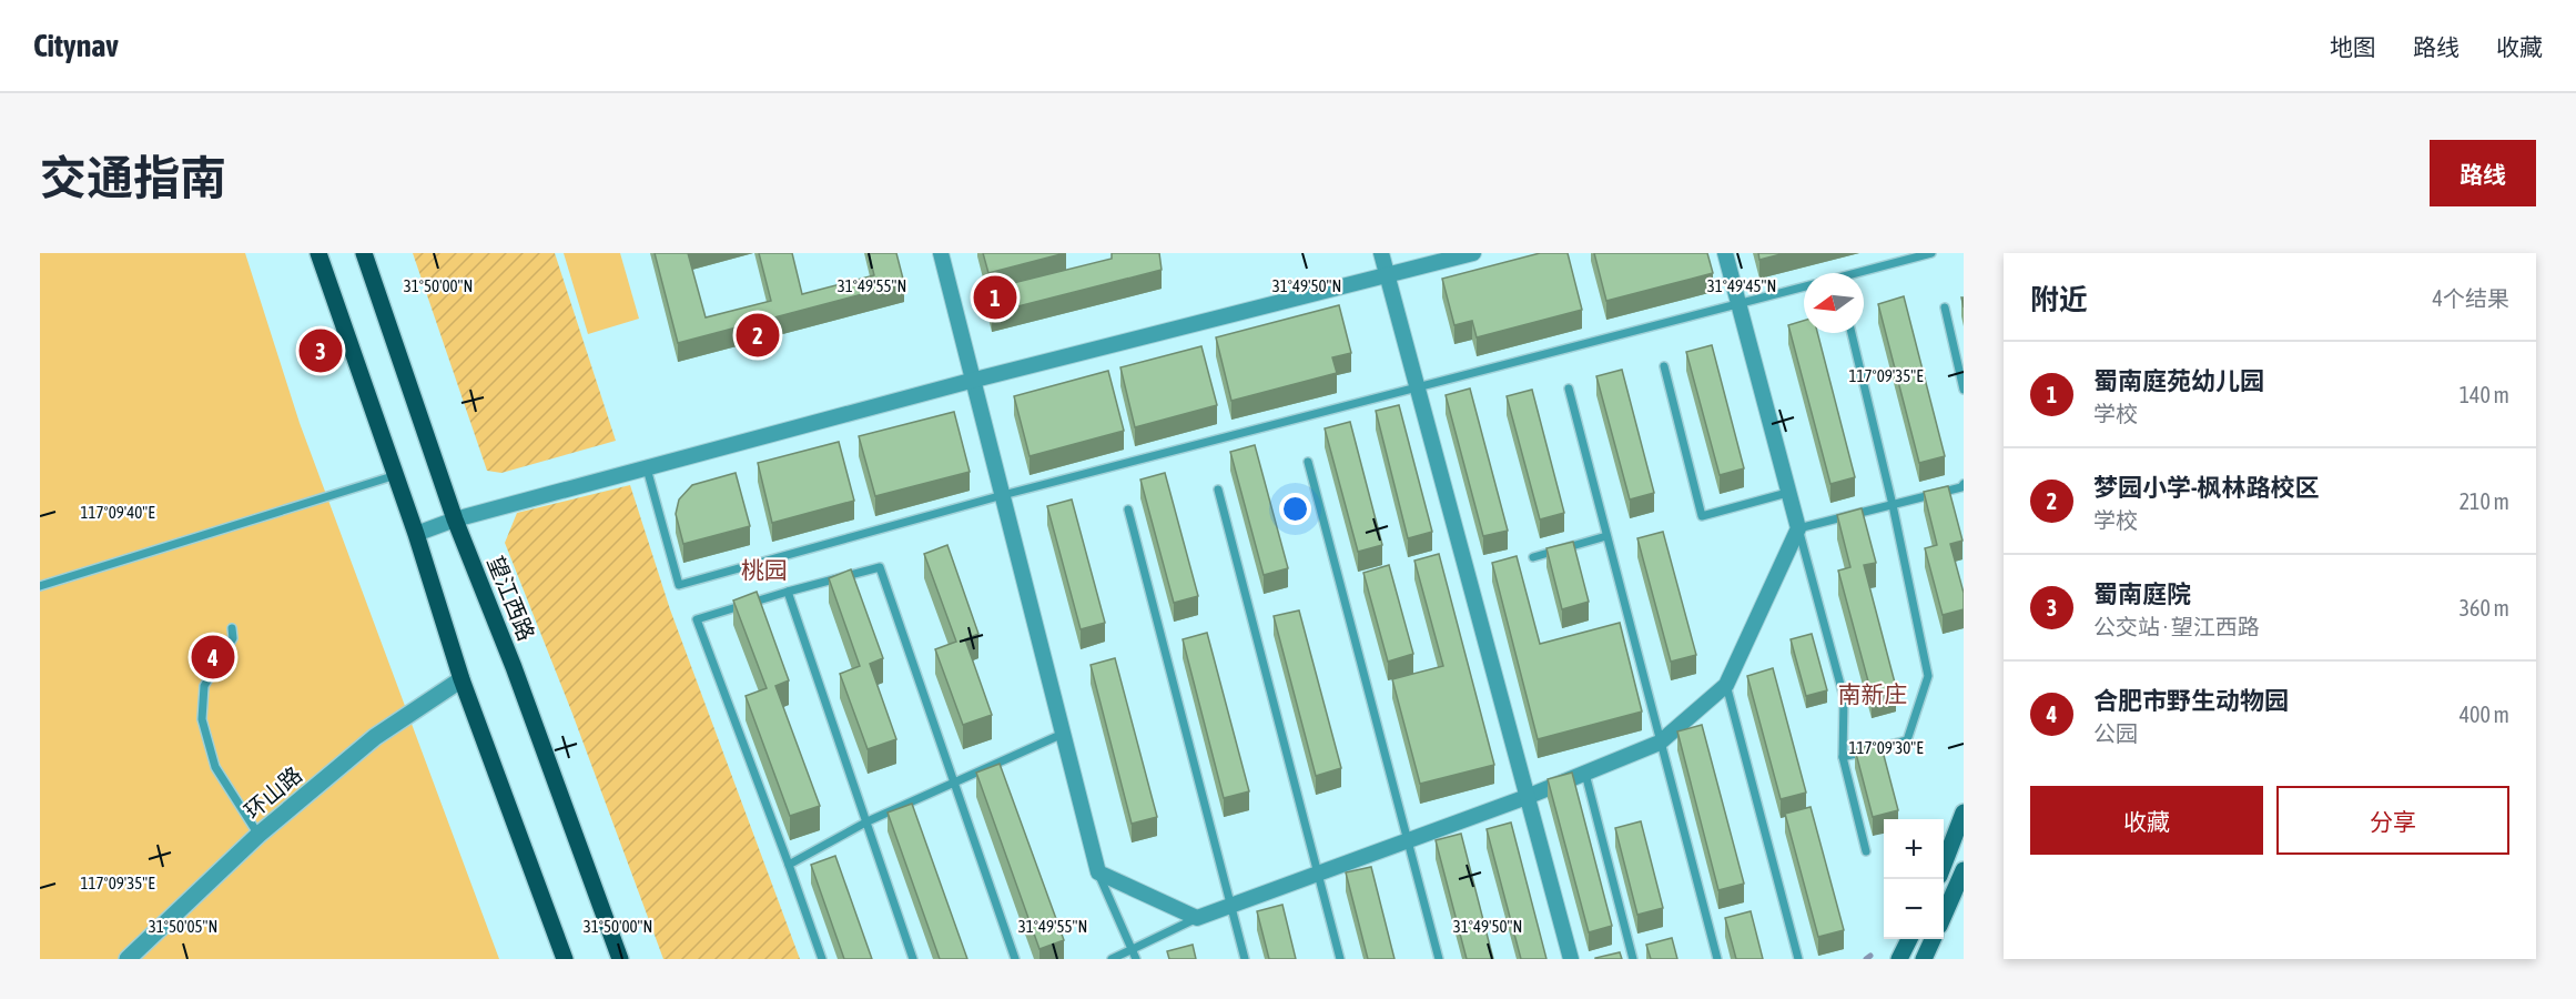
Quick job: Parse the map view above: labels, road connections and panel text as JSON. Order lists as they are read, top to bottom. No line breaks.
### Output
{"streets":{"main road":["望江西路"],"street":["环山路"]},"districts":["桃园","南新庄"],"north":"left","page":{"header":"Citynav","nav":["地图","路线","收藏"],"title":"交通指南","buttons":["路线",["收藏","分享"]],"heading":["附近","4个结果"],"pins":["1","2","3","4"],"list":[{"mark":"1","name":"蜀南庭苑幼儿园","note":"学校","value":"140 m"},{"mark":"2","name":"梦园小学-枫林路校区","note":"学校","value":"210 m"},{"mark":"3","name":"蜀南庭院","note":"公交站 · 望江西路","value":"360 m"},{"mark":"4","name":"合肥市野生动物园","note":"公园","value":"400 m"}],"map_buttons":["+","−"]},"coordinates":["31°50'00\"N","31°49'55\"N","31°49'50\"N","31°49'45\"N","117°09'35\"E","117°09'40\"E","117°09'30\"E","31°50'05\"N"]}
